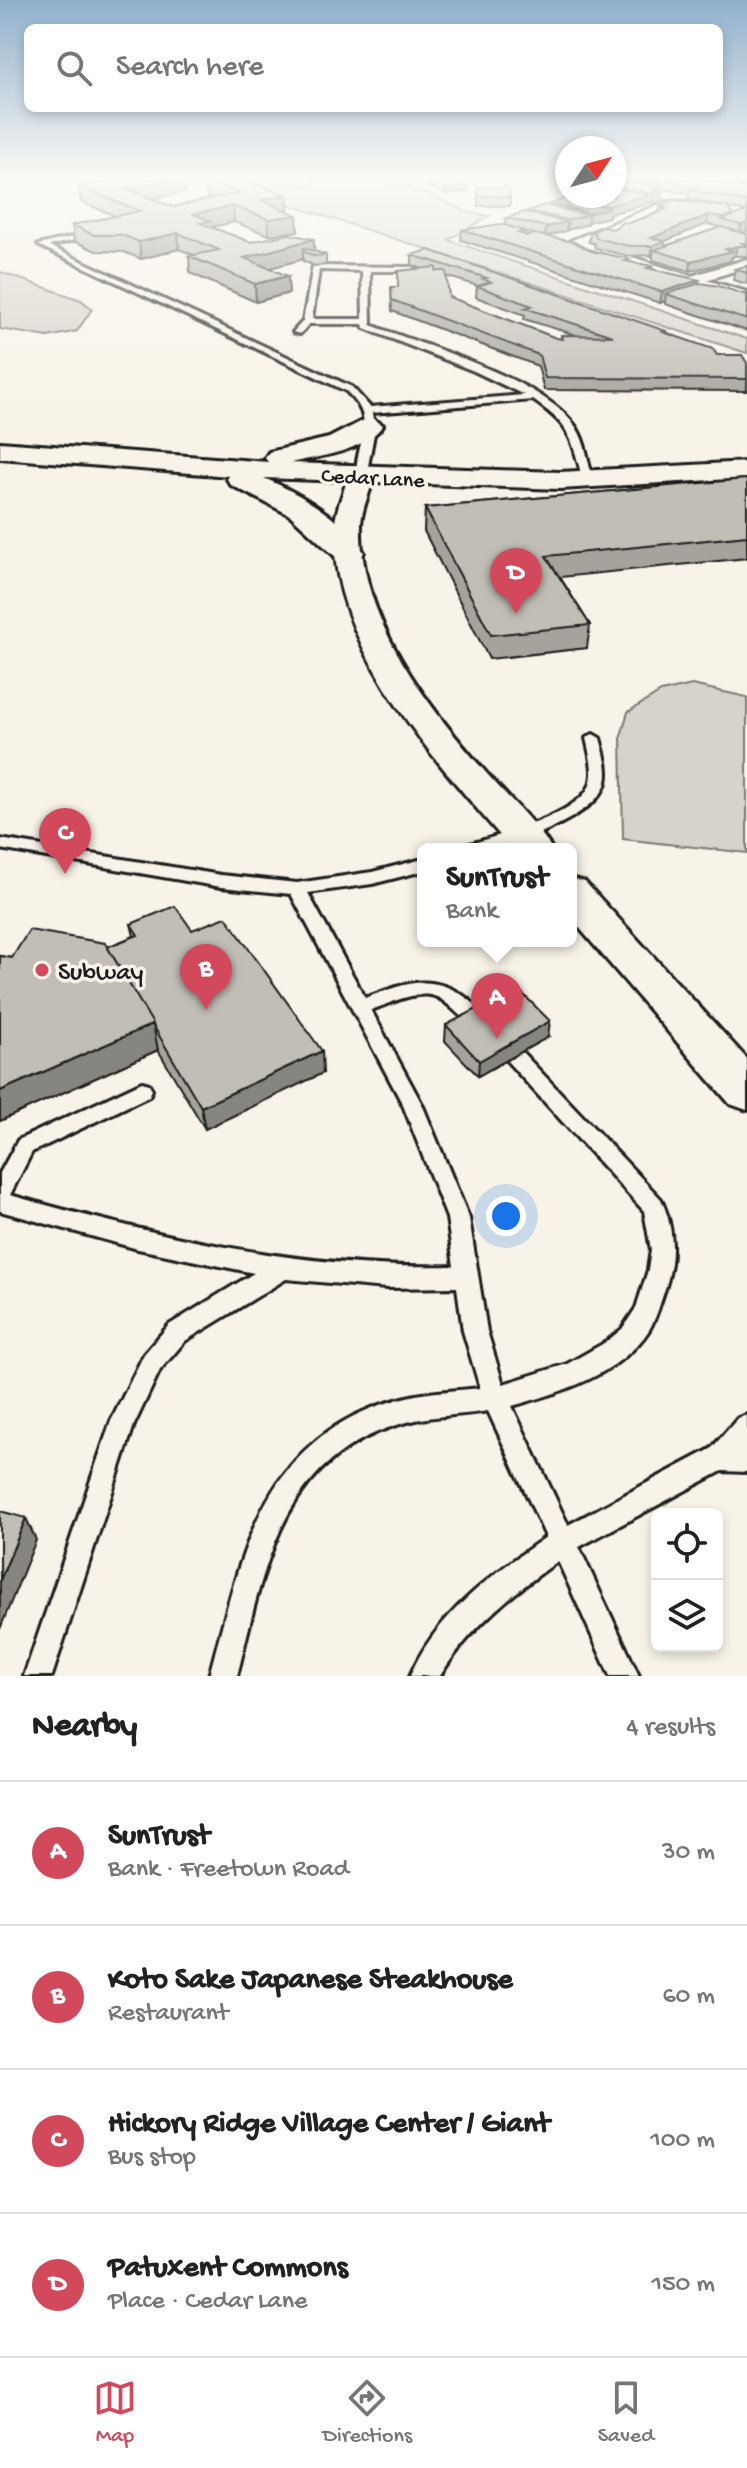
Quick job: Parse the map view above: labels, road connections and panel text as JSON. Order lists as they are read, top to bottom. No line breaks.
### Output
{"streets":{"main road":["Cedar Lane"]},"places":["Subway"],"north":"top right","page":{"search":"Search here","pins":["D","C","B","A"],"popup":["SunTrust","Bank"],"heading":["Nearby","4 results"],"list":[{"mark":"A","name":"SunTrust","note":"Bank · Freetown Road","value":"30 m"},{"mark":"B","name":"Koto Sake Japanese Steakhouse","note":"Restaurant","value":"60 m"},{"mark":"C","name":"Hickory Ridge Village Center / Giant","note":"Bus stop","value":"100 m"},{"mark":"D","name":"Patuxent Commons","note":"Place · Cedar Lane","value":"150 m"}],"nav":["Map","Directions","Saved"]}}
